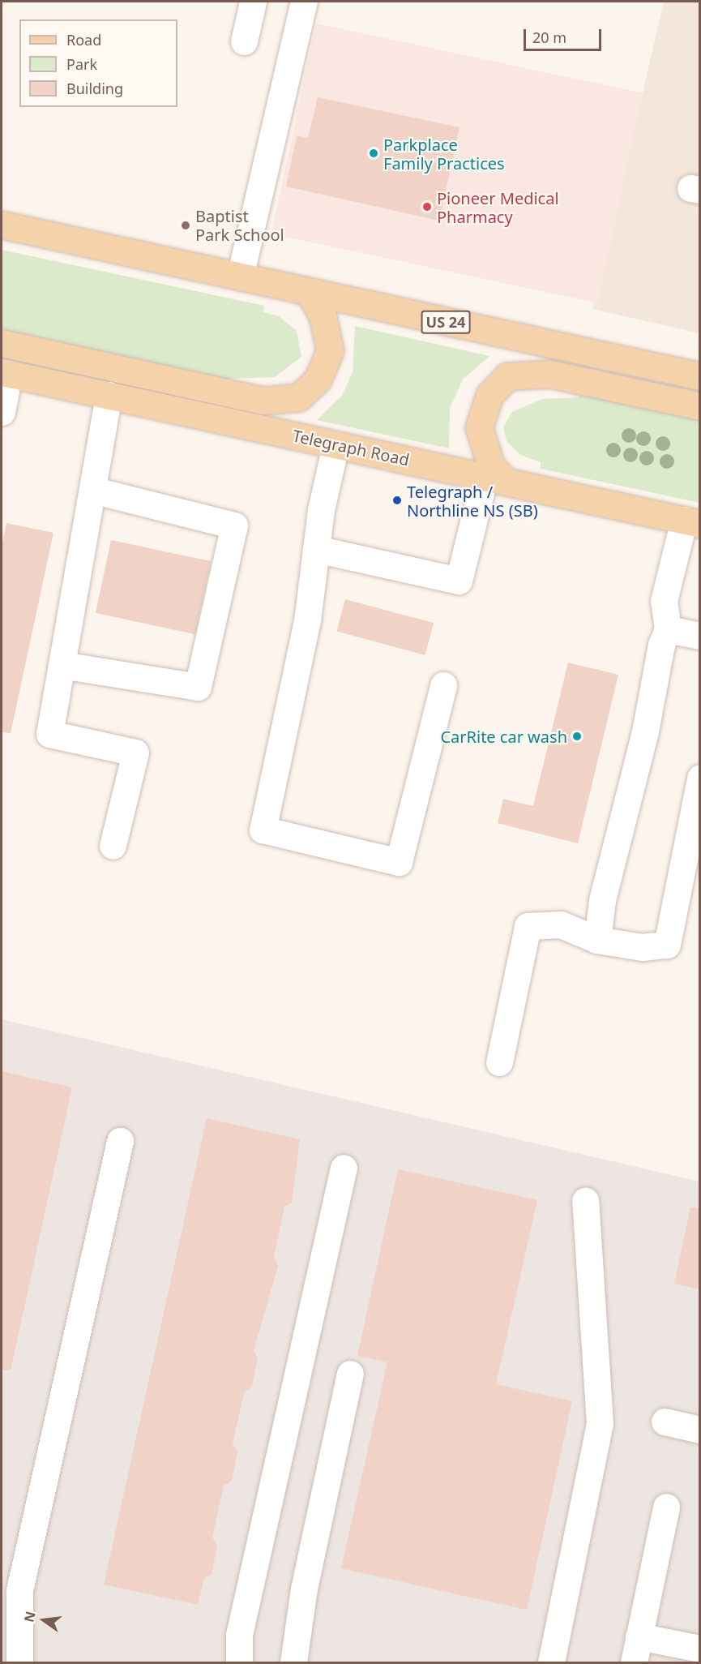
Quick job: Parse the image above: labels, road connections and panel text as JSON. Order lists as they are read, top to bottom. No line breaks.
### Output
{"streets":{"main road":["US 24","Telegraph Road"]},"places":["Parkplace Family Practices","Pioneer Medical Pharmacy","Baptist Park School","Telegraph / Northline NS (SB)","CarRite car wash"],"legend":["Road","Park","Building"],"scale_bar":"20 m","north":"left"}
